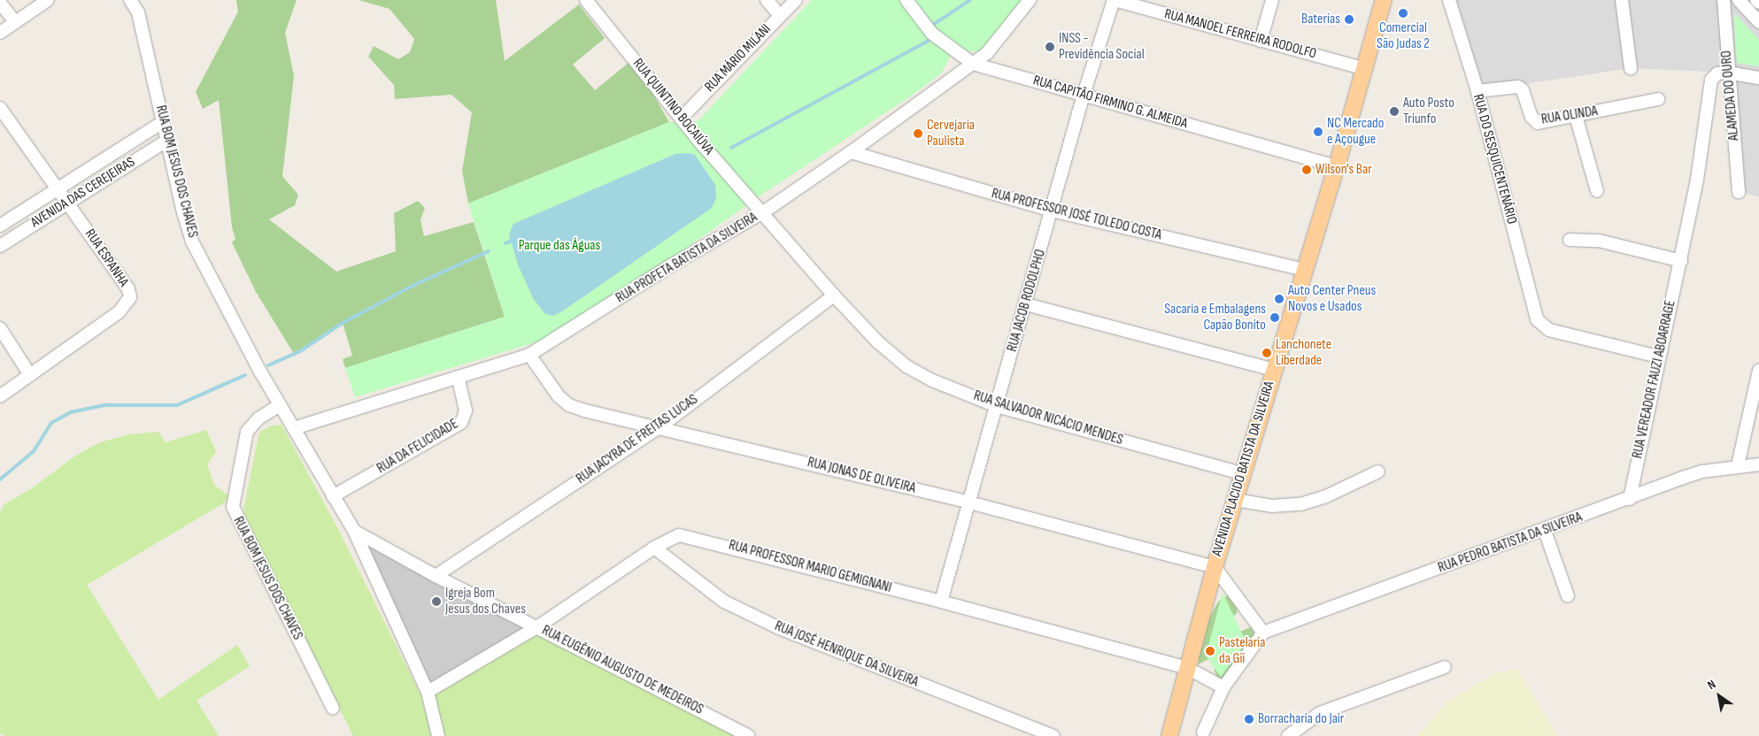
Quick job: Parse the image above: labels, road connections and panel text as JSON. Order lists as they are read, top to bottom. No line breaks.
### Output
{"streets":{"main road":["AVENIDA PLACIDO BATISTA DA SILVEIRA"],"street":["RUA MANOEL FERREIRA RODOLFO","RUA MÁRIO MILANI","ALAMEDA DO OURO","RUA CAPITÃO FIRMINO G. ALMEIDA","RUA QUINTINO BOCAIÚVA","RUA OLINDA","RUA DO SESQUICENTENÁRIO","RUA BOM JESUS DOS CHAVES","AVENIDA DAS CEREJEIRAS","RUA PROFESSOR JOSÉ TOLEDO COSTA","RUA ESPANHA","RUA PROFETA BATISTA DA SILVEIRA","RUA JACOB RODOLPHO","RUA VEREADOR FAUZI ABOARRAGE","RUA SALVADOR NICÁCIO MENDES","RUA JACYRA DE FREITAS LUCAS","RUA DA FELICIDADE","RUA JONAS DE OLIVEIRA","RUA PEDRO BATISTA DA SILVEIRA","RUA PROFESSOR MARIO GEMIGNANI","RUA JOSÉ HENRIQUE DA SILVEIRA","RUA EUGÊNIO AUGUSTO DE MEDEIROS"]},"crossings":[["RUA MANOEL FERREIRA RODOLFO","RUA JACOB RODOLPHO"],["RUA MANOEL FERREIRA RODOLFO","AVENIDA PLACIDO BATISTA DA SILVEIRA"],["RUA MÁRIO MILANI","RUA QUINTINO BOCAIÚVA"],["ALAMEDA DO OURO","RUA VEREADOR FAUZI ABOARRAGE"],["RUA CAPITÃO FIRMINO G. ALMEIDA","RUA PROFETA BATISTA DA SILVEIRA"],["RUA CAPITÃO FIRMINO G. ALMEIDA","RUA JACOB RODOLPHO"],["RUA CAPITÃO FIRMINO G. ALMEIDA","AVENIDA PLACIDO BATISTA DA SILVEIRA"],["RUA QUINTINO BOCAIÚVA","RUA PROFETA BATISTA DA SILVEIRA"],["RUA QUINTINO BOCAIÚVA","RUA SALVADOR NICÁCIO MENDES"],["RUA OLINDA","RUA DO SESQUICENTENÁRIO"],["RUA DO SESQUICENTENÁRIO","RUA VEREADOR FAUZI ABOARRAGE"],["RUA BOM JESUS DOS CHAVES","AVENIDA DAS CEREJEIRAS"],["RUA BOM JESUS DOS CHAVES","RUA PROFETA BATISTA DA SILVEIRA"],["RUA BOM JESUS DOS CHAVES","RUA DA FELICIDADE"],["RUA BOM JESUS DOS CHAVES","RUA PROFESSOR MARIO GEMIGNANI"],["RUA BOM JESUS DOS CHAVES","RUA EUGÊNIO AUGUSTO DE MEDEIROS"],["AVENIDA DAS CEREJEIRAS","RUA ESPANHA"],["RUA PROFESSOR JOSÉ TOLEDO COSTA","RUA PROFETA BATISTA DA SILVEIRA"],["RUA PROFESSOR JOSÉ TOLEDO COSTA","RUA JACOB RODOLPHO"],["RUA PROFESSOR JOSÉ TOLEDO COSTA","AVENIDA PLACIDO BATISTA DA SILVEIRA"],["RUA PROFETA BATISTA DA SILVEIRA","RUA SALVADOR NICÁCIO MENDES"],["RUA PROFETA BATISTA DA SILVEIRA","RUA DA FELICIDADE"],["RUA PROFETA BATISTA DA SILVEIRA","RUA JONAS DE OLIVEIRA"],["RUA JACOB RODOLPHO","RUA SALVADOR NICÁCIO MENDES"],["RUA JACOB RODOLPHO","RUA JONAS DE OLIVEIRA"],["RUA JACOB RODOLPHO","RUA PROFESSOR MARIO GEMIGNANI"],["RUA VEREADOR FAUZI ABOARRAGE","RUA PEDRO BATISTA DA SILVEIRA"],["RUA SALVADOR NICÁCIO MENDES","RUA JACYRA DE FREITAS LUCAS"],["RUA SALVADOR NICÁCIO MENDES","AVENIDA PLACIDO BATISTA DA SILVEIRA"],["RUA JACYRA DE FREITAS LUCAS","RUA JONAS DE OLIVEIRA"],["RUA JACYRA DE FREITAS LUCAS","RUA EUGÊNIO AUGUSTO DE MEDEIROS"],["AVENIDA PLACIDO BATISTA DA SILVEIRA","RUA JONAS DE OLIVEIRA"],["AVENIDA PLACIDO BATISTA DA SILVEIRA","RUA PROFESSOR MARIO GEMIGNANI"],["RUA PROFESSOR MARIO GEMIGNANI","RUA JOSÉ HENRIQUE DA SILVEIRA"],["RUA PROFESSOR MARIO GEMIGNANI","RUA EUGÊNIO AUGUSTO DE MEDEIROS"]],"parks":["Parque das Águas"],"places":["Comercial São Judas 2","Baterias","INSS - Previdência Social","Auto Posto Triunfo","NC Mercado e Açougue","Cervejaria Paulista","Wilson's Bar","Auto Center Pneus Novos e Usados","Sacaria e Embalagens Capão Bonito","Lanchonete Liberdade","Igreja Bom Jesus dos Chaves","Pastelaria da Gii","Borracharia do Jair"],"north":"top left"}
